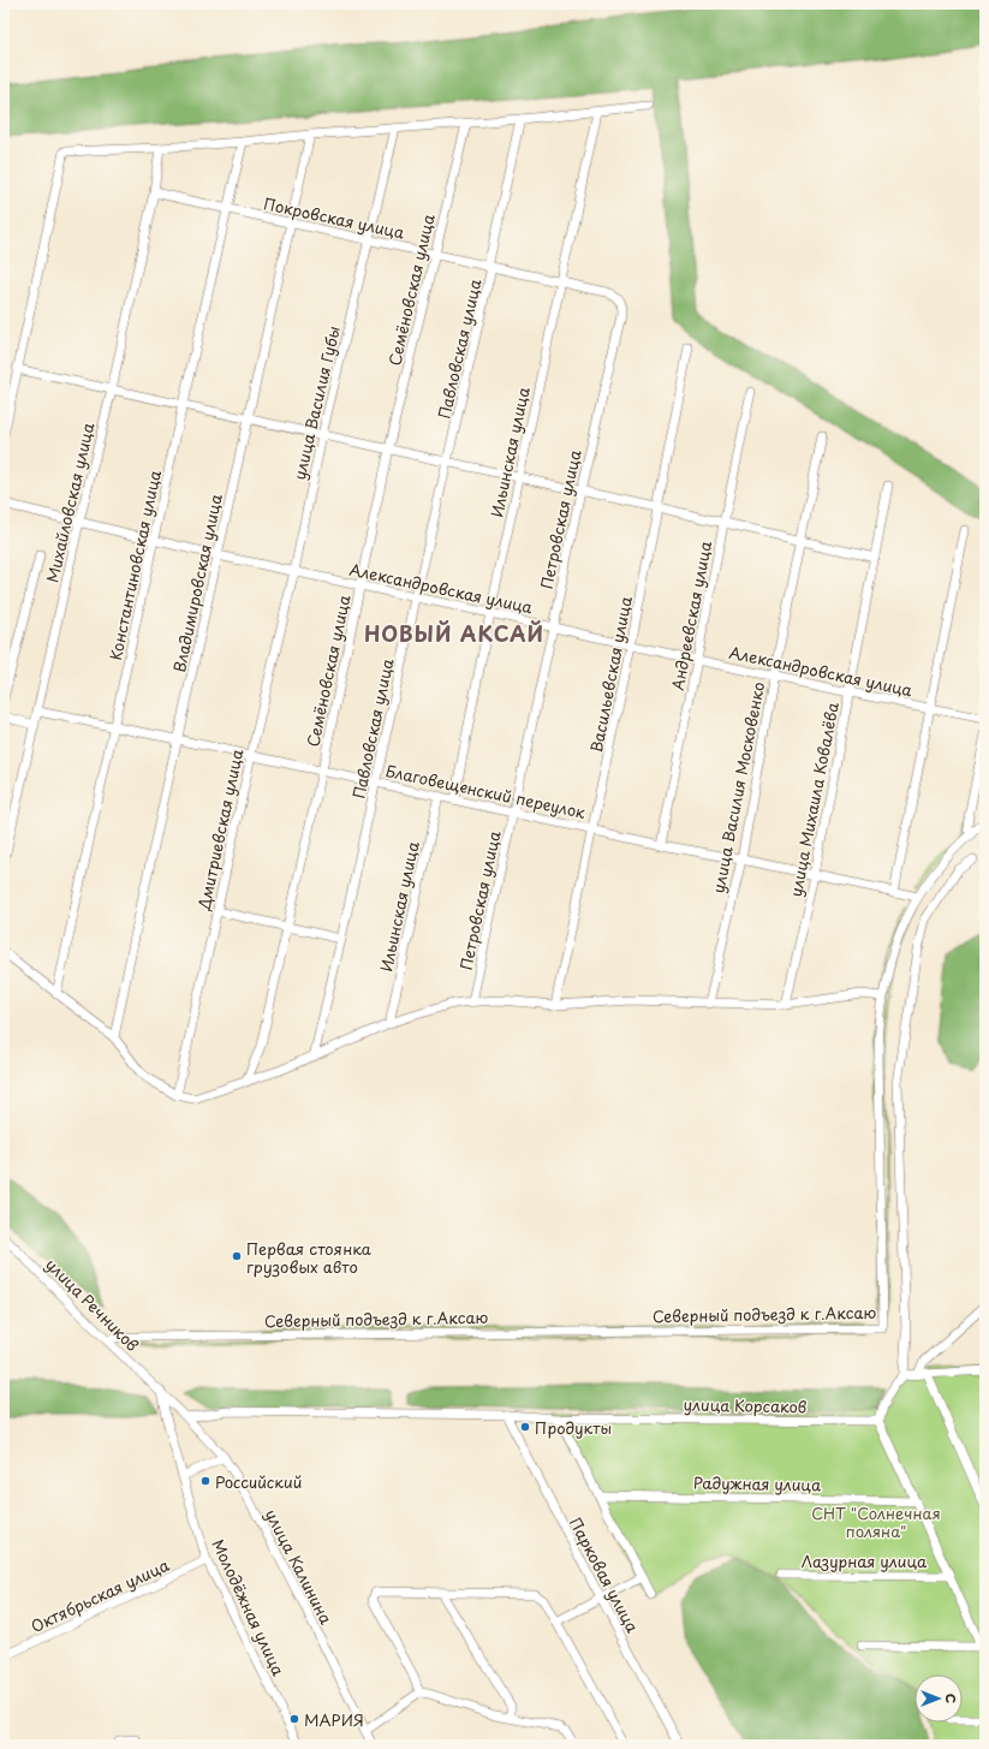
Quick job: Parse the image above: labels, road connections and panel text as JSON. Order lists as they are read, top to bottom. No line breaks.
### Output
{"streets":{"street":["Покровская улица","Семёновская улица","Павловская улица","улица Василия Губы","Ильинская улица","Михайловская улица","Петровская улица","Константиновская улица","Владимировская улица","Александровская улица","Андреевская улица","Васильевская улица","улица Василия Московенко","Благовещенский переулок","улица Михаила Ковалёва","Дмитриевская улица","улица Речников","Северный подъезд к г.Аксаю","улица Корсаков","Радужная улица","Лазурная улица","улица Калинина","Парковая улица","Октябрьская улица","Молодёжная улица"]},"crossings":[["Покровская улица","Семёновская улица"],["Покровская улица","Павловская улица"],["Покровская улица","улица Василия Губы"],["Покровская улица","Ильинская улица"],["Покровская улица","Михайловская улица"],["Покровская улица","Петровская улица"],["Покровская улица","Константиновская улица"],["Покровская улица","Владимировская улица"],["Семёновская улица","Александровская улица"],["Семёновская улица","Благовещенский переулок"],["Павловская улица","Александровская улица"],["Павловская улица","Благовещенский переулок"],["улица Василия Губы","Александровская улица"],["улица Василия Губы","Дмитриевская улица"],["Ильинская улица","Александровская улица"],["Ильинская улица","Благовещенский переулок"],["Михайловская улица","Александровская улица"],["Михайловская улица","Благовещенский переулок"],["Петровская улица","Александровская улица"],["Петровская улица","Благовещенский переулок"],["Константиновская улица","Александровская улица"],["Константиновская улица","Благовещенский переулок"],["Владимировская улица","Александровская улица"],["Владимировская улица","Благовещенский переулок"],["Александровская улица","Андреевская улица"],["Александровская улица","Васильевская улица"],["Александровская улица","улица Василия Московенко"],["Александровская улица","улица Михаила Ковалёва"],["Александровская улица","Дмитриевская улица"],["Андреевская улица","Благовещенский переулок"],["Васильевская улица","Благовещенский переулок"],["улица Василия Московенко","Благовещенский переулок"],["Благовещенский переулок","улица Михаила Ковалёва"],["Благовещенский переулок","Дмитриевская улица"],["Благовещенский переулок","Северный подъезд к г.Аксаю"],["улица Речников","Северный подъезд к г.Аксаю"],["улица Речников","улица Калинина"],["улица Речников","Молодёжная улица"],["улица Корсаков","улица Калинина"],["улица Корсаков","Парковая улица"],["улица Калинина","Молодёжная улица"],["Октябрьская улица","Молодёжная улица"]],"districts":["НОВЫЙ АКСАЙ"],"parks":["СНТ \"Солнечная поляна\""],"places":["Первая стоянка грузовых авто","Продукты","Российский","МАРИЯ"],"north":"right"}
